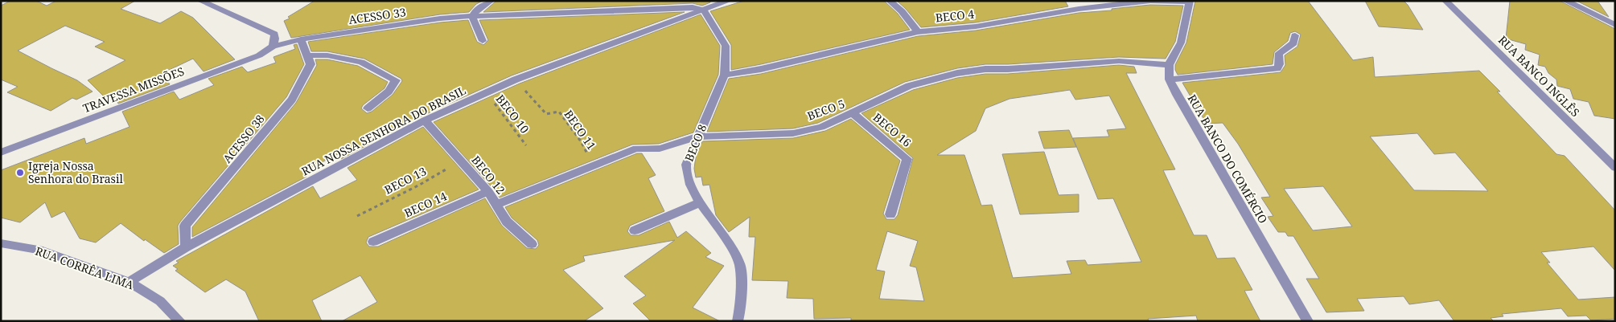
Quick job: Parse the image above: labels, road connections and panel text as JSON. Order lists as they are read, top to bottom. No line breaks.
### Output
{"streets":{"street":["ACESSO 33","BECO 4","RUA BANCO INGLÊS","TRAVESSA MISSÕES","BECO 5","BECO 16","RUA NOSSA SENHORA DO BRASIL","ACESSO 38","BECO 8","RUA BANCO DO COMÉRCIO","BECO 12","BECO 14","RUA CORRÊA LIMA"],"path":["BECO 10","BECO 11","BECO 13"]},"crossings":[["ACESSO 33","TRAVESSA MISSÕES"],["ACESSO 33","RUA NOSSA SENHORA DO BRASIL"],["ACESSO 33","BECO 8"],["BECO 4","BECO 8"],["BECO 5","BECO 11"],["BECO 5","BECO 16"],["BECO 5","BECO 8"],["BECO 5","RUA BANCO DO COMÉRCIO"],["BECO 5","BECO 12"],["BECO 10","RUA NOSSA SENHORA DO BRASIL"],["BECO 11","RUA NOSSA SENHORA DO BRASIL"],["RUA NOSSA SENHORA DO BRASIL","ACESSO 38"],["RUA NOSSA SENHORA DO BRASIL","BECO 8"],["RUA NOSSA SENHORA DO BRASIL","BECO 12"],["RUA NOSSA SENHORA DO BRASIL","RUA CORRÊA LIMA"],["BECO 12","BECO 13"],["BECO 12","BECO 14"]],"places":["Igreja Nossa Senhora do Brasil"]}
